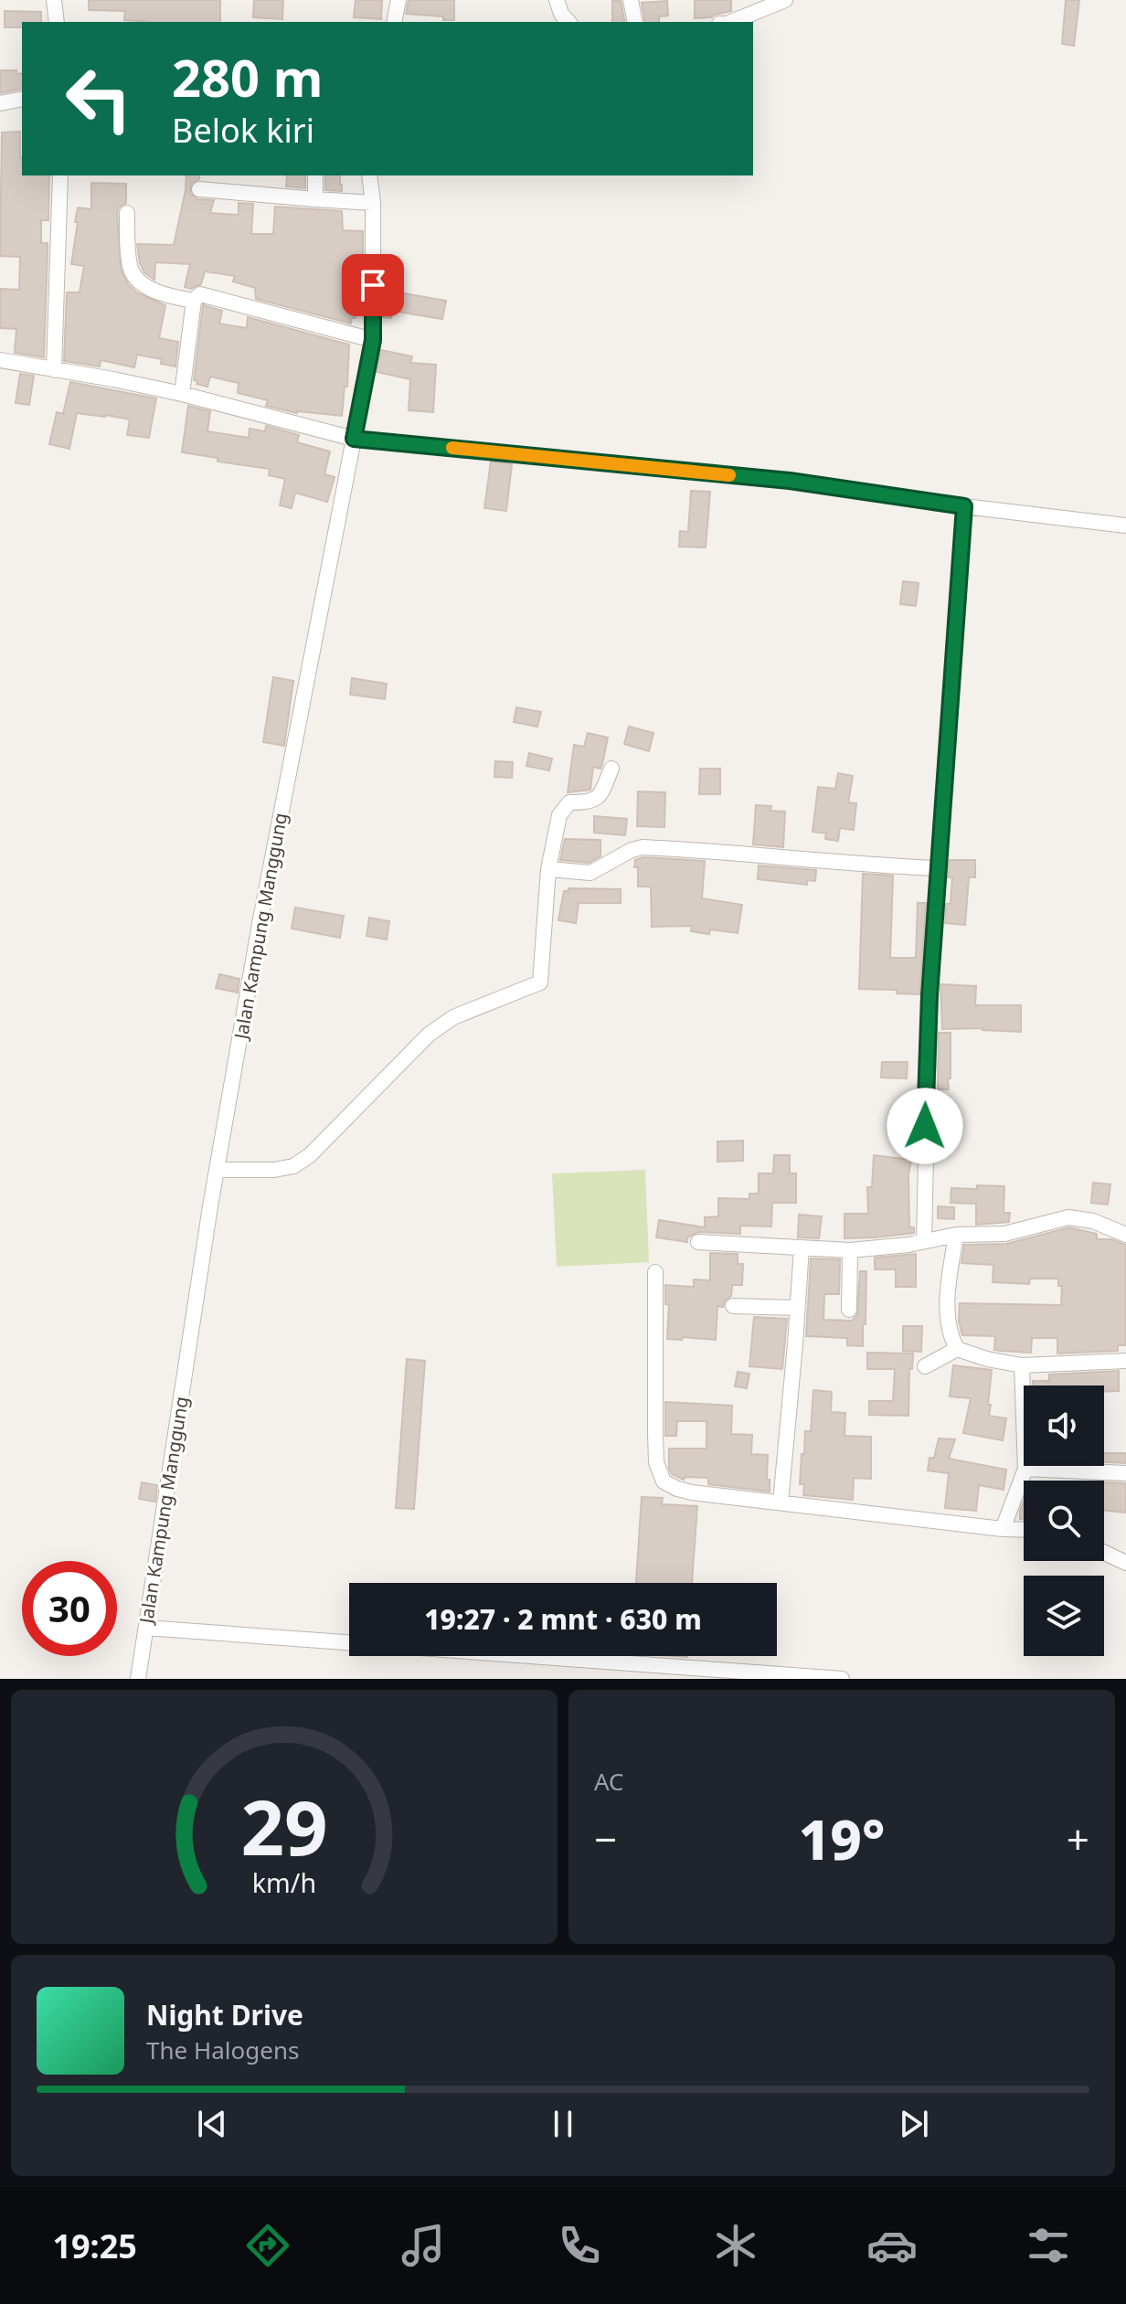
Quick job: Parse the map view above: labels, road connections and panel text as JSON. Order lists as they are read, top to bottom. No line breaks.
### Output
{"streets":{"street":["Jalan Kampung Manggung"]},"page":{"turn":["280 m","Belok kiri"],"limit":"30","trip":"19:27 · 2 mnt · 630 m","tile":"AC","heat":["−","19°","+"],"song":["Night Drive","The Halogens"],"tabs":"19:25","gauge":["29","km/h"]}}
